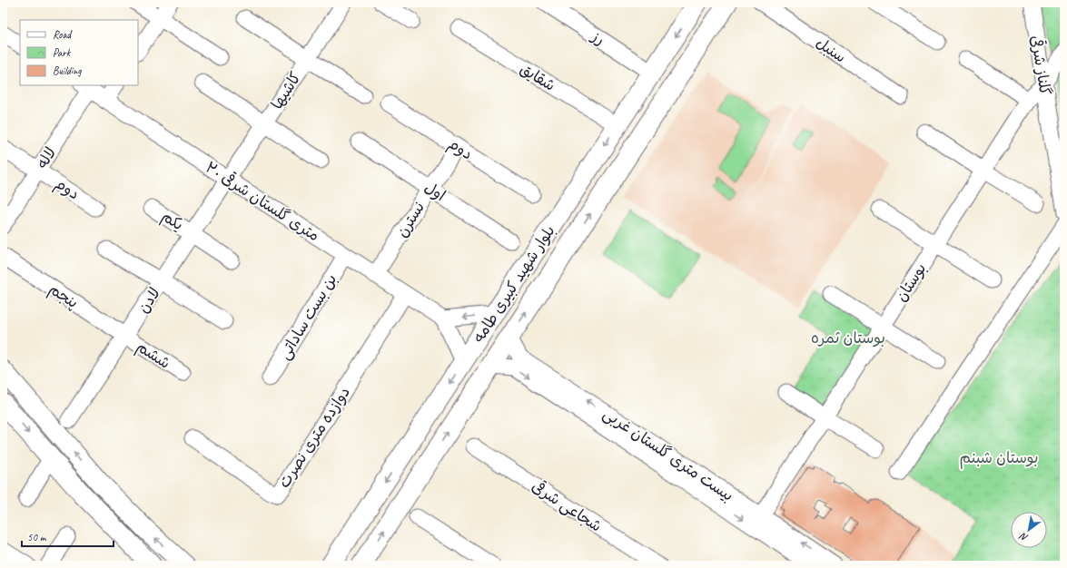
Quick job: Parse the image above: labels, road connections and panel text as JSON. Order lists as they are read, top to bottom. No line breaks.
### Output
{"streets":{"main road":["بلوار شهید کبیری طامه"],"street":["رز","سنبل","گلناز شرقی","شقایق","کاشیها","دوم","لاله","اول","۲۰ متری گلستان شرقی","نسترن","یکم","بوستان","پنجم","لادن","بن بست ساداتی","ششم","دوازده متری نصرت","بیست متری گلستان غربی","شجاعی شرقی"]},"crossings":[["رز","بلوار شهید کبیری طامه"],["گلناز شرقی","بوستان"],["شقایق","بلوار شهید کبیری طامه"],["کاشیها","۲۰ متری گلستان شرقی"],["کاشیها","لادن"],["دوم","لاله"],["دوم","نسترن"],["لاله","۲۰ متری گلستان شرقی"],["اول","نسترن"],["۲۰ متری گلستان شرقی","نسترن"],["۲۰ متری گلستان شرقی","لادن"],["۲۰ متری گلستان شرقی","بن بست ساداتی"],["۲۰ متری گلستان شرقی","دوازده متری نصرت"],["یکم","لادن"],["بوستان","بیست متری گلستان غربی"],["بلوار شهید کبیری طامه","بیست متری گلستان غربی"],["پنجم","لادن"],["پنجم","ششم"],["لادن","ششم"]],"parks":["بوستان ثمره","بوستان شبنم"],"legend":["Road","Park","Building"],"scale_bar":"50 m","north":"bottom left"}
